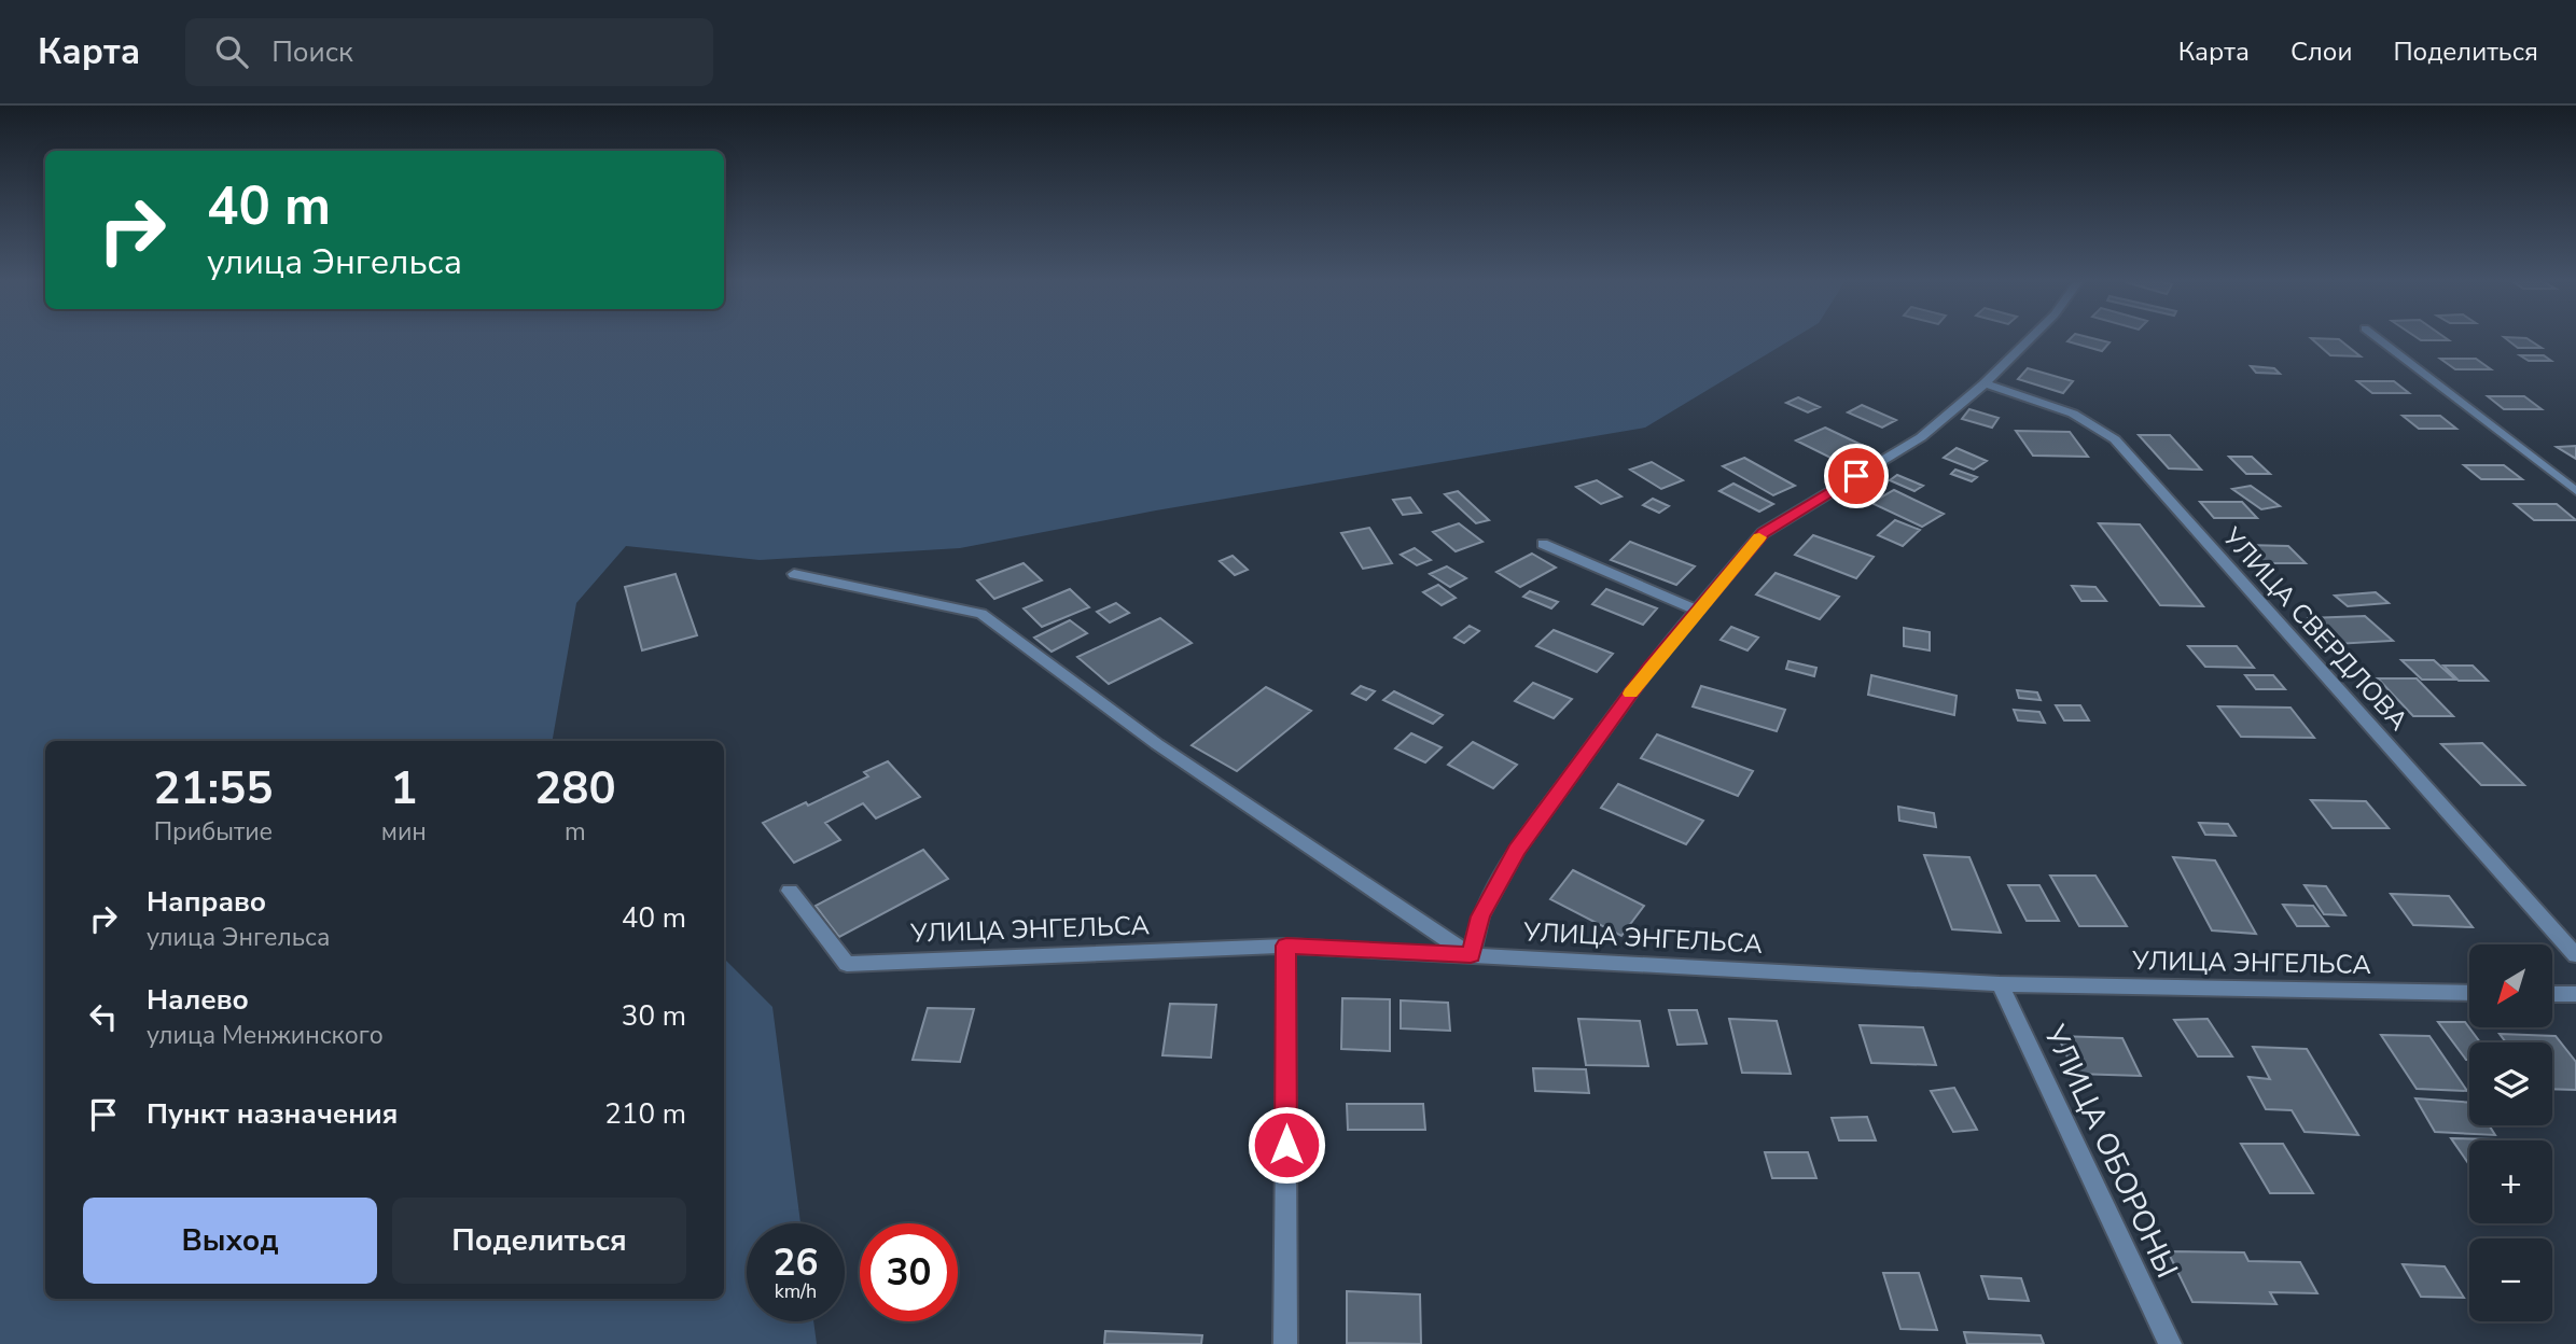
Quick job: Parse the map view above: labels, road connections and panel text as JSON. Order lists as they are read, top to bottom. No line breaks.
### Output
{"streets":{"street":["УЛИЦА СВЕРДЛОВА","УЛИЦА ЭНГЕЛЬСА","УЛИЦА ОБОРОНЫ"]},"crossings":[["УЛИЦА ЭНГЕЛЬСА","УЛИЦА ОБОРОНЫ"]],"north":"bottom left","page":{"header":"Карта","search":"Поиск","nav":["Карта","Слои","Поделиться"],"turn":["40 m","улица Энгельса"],"eta":["21:55","Прибытие","1","мин","280","m"],"list":[{"name":"Направо","note":"улица Энгельса","value":"40 m"},{"name":"Налево","note":"улица Менжинского","value":"30 m"},{"name":"Пункт назначения","value":"210 m"}],"map_buttons":["+","−"],"buttons":["Выход","Поделиться"],"speed":"26 km/h","limit":"30"}}
